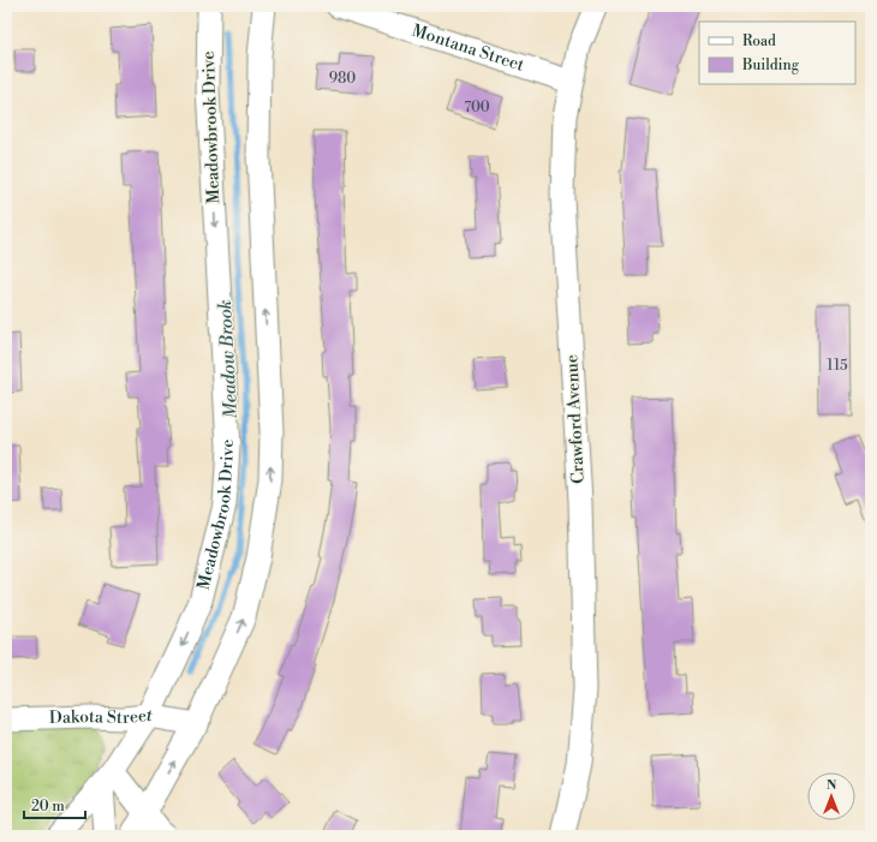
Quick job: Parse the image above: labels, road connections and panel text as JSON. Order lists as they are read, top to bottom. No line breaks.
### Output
{"streets":{"street":["Montana Street","Meadowbrook Drive","Crawford Avenue","Dakota Street"]},"crossings":[["Montana Street","Crawford Avenue"],["Meadowbrook Drive","Dakota Street"]],"water":["Meadow Brook"],"house_numbers":["980","700","115"],"legend":["Road","Building"],"scale_bar":"20 m","north":"top"}
